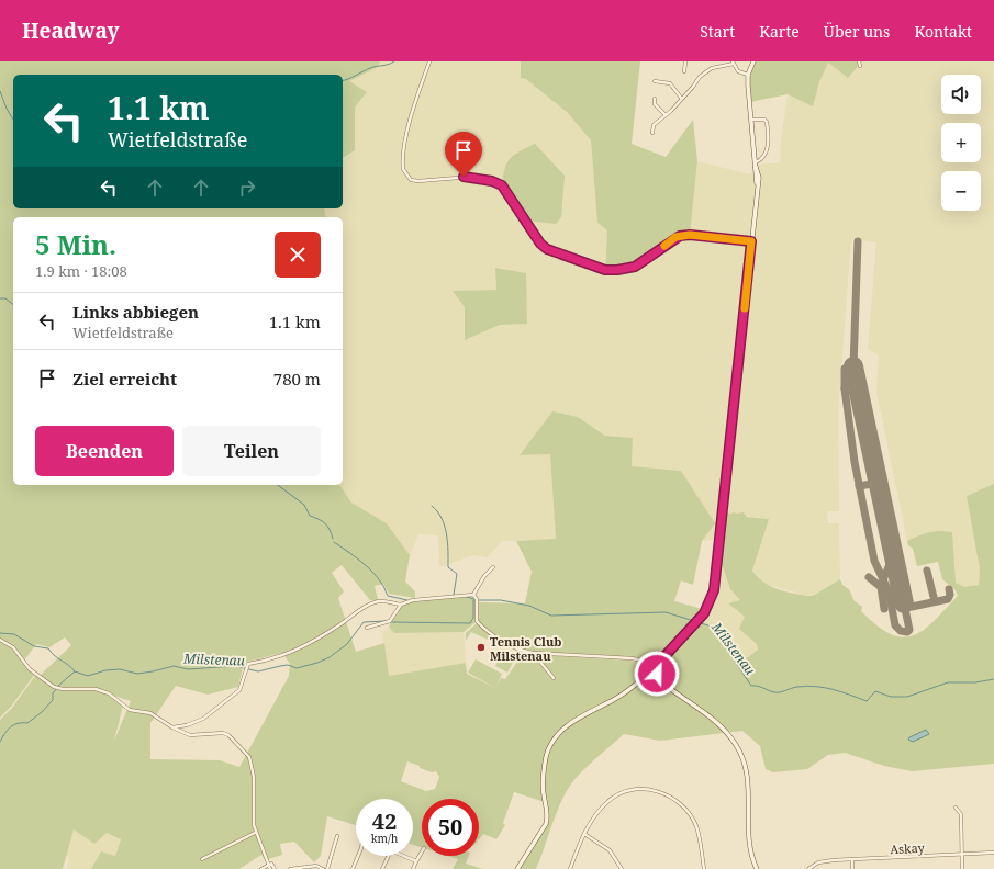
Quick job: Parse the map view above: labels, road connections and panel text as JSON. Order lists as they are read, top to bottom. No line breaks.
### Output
{"streets":{"street":["Askay"]},"water":["Milstenau"],"places":["Tennis Club Milstenau"],"page":{"header":"Headway","nav":["Start","Karte","Über uns","Kontakt"],"map_buttons":["+","−"],"turn":["1.1 km","Wietfeldstraße"],"heading":["5 Min.","1.9 km · 18:08"],"list":[{"name":"Links abbiegen","note":"Wietfeldstraße","value":"1.1 km"},{"name":"Ziel erreicht","value":"780 m"}],"buttons":["Beenden","Teilen"],"speed":"42 km/h","limit":"50"}}
